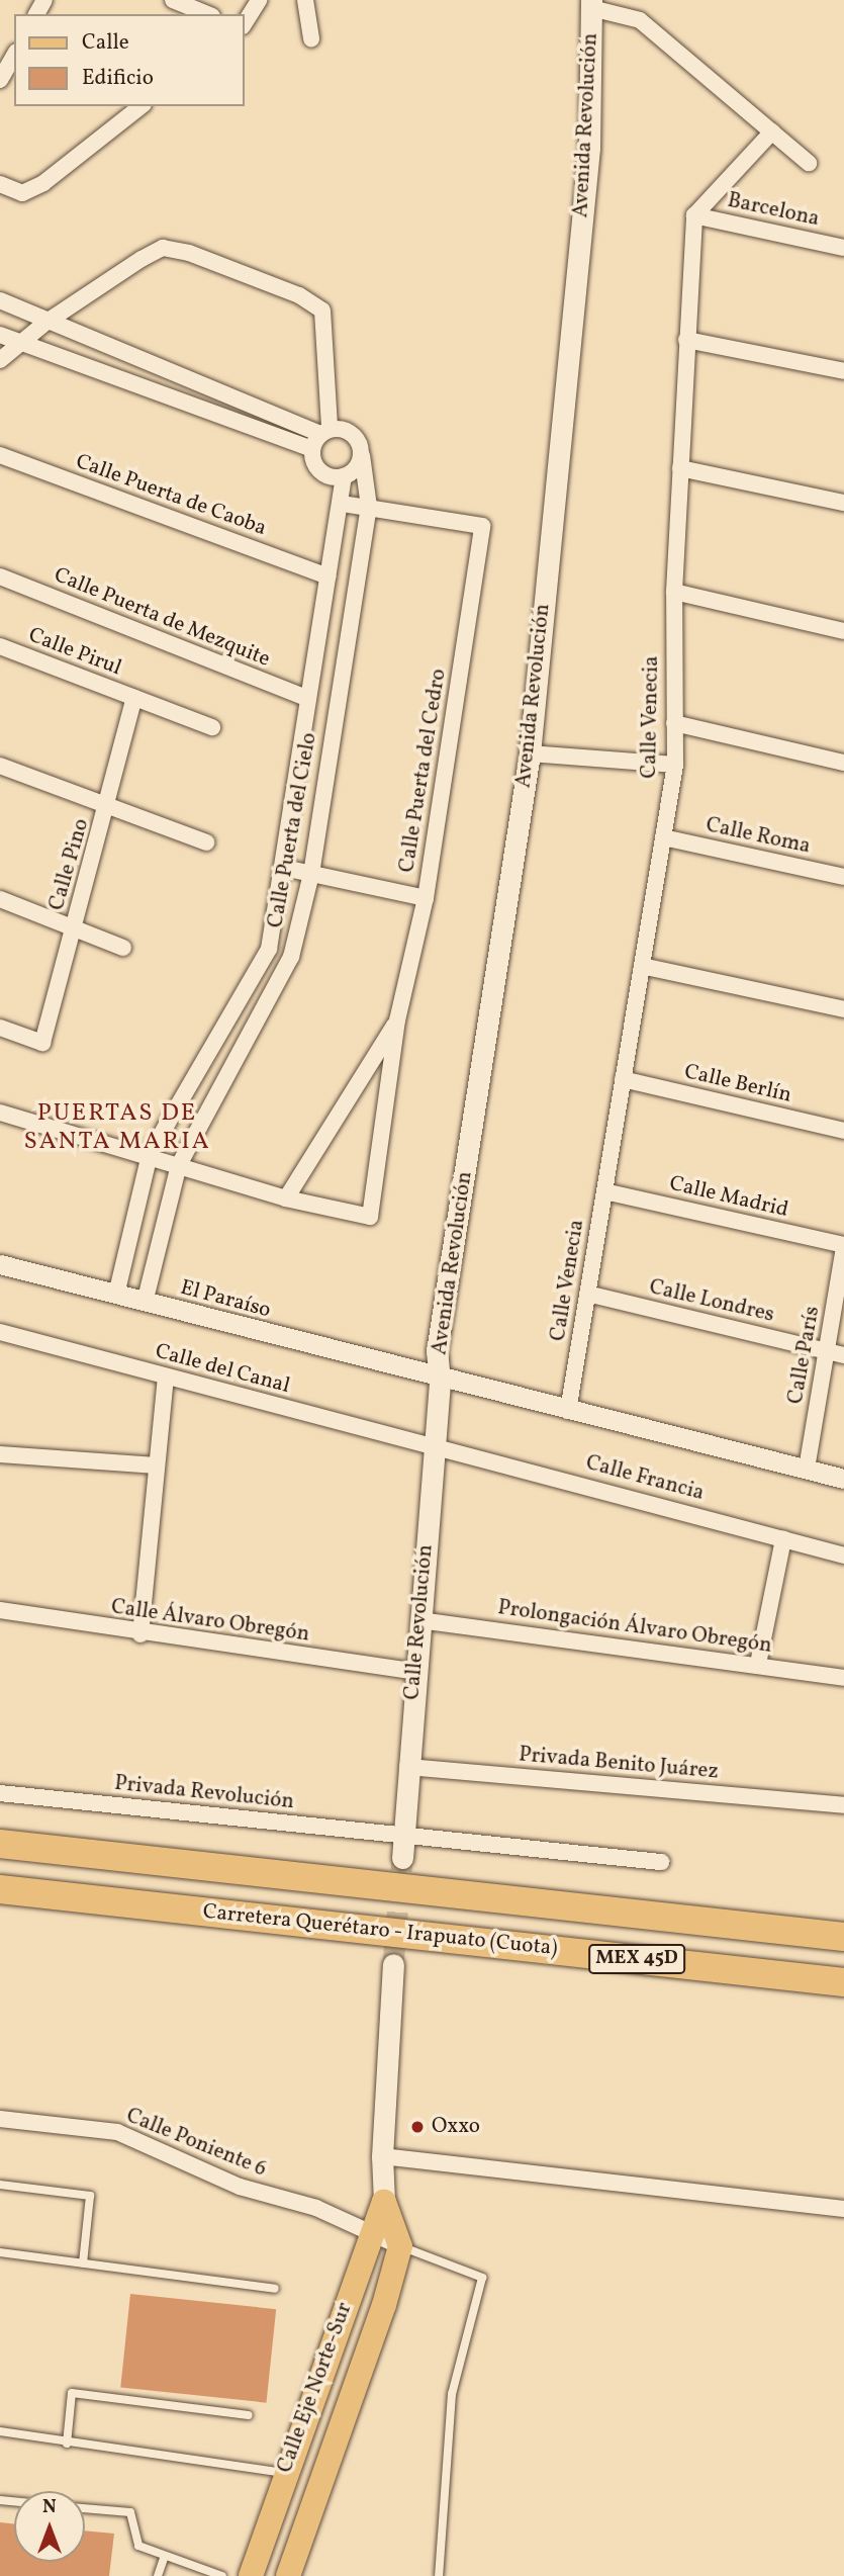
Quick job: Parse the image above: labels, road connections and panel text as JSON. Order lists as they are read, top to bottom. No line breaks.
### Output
{"streets":{"highway":["Carretera Querétaro - Irapuato (Cuota)","MEX 45D"],"main road":["Avenida Revolución","Calle Revolución","Calle Eje Norte-Sur"],"street":["Barcelona","Calle Puerta de Caoba","Calle Puerta de Mezquite","Calle Pirul","Calle Venecia","Calle Puerta del Cedro","Calle Puerta del Cielo","Calle Roma","Calle Pino","Calle Berlín","Calle Madrid","El Paraíso","Calle Londres","Calle París","Calle del Canal","Calle Francia","Calle Álvaro Obregón","Prolongación Álvaro Obregón","Privada Benito Juárez","Privada Revolución","Calle Poniente 6"]},"crossings":[["Avenida Revolución","El Paraíso"],["Avenida Revolución","Calle Revolución"],["Barcelona","Calle Venecia"],["Calle Puerta de Caoba","Calle Puerta del Cielo"],["Calle Puerta de Mezquite","Calle Puerta del Cielo"],["Calle Pirul","Calle Pino"],["Calle Venecia","Calle Roma"],["Calle Venecia","Calle Berlín"],["Calle Venecia","Calle Madrid"],["Calle Venecia","Calle Londres"],["Calle Puerta del Cedro","Calle Puerta del Cielo"],["Calle Puerta del Cielo","El Paraíso"],["Calle Madrid","Calle París"],["El Paraíso","Calle Revolución"],["Calle Londres","Calle París"],["Calle del Canal","Calle Francia"],["Calle del Canal","Calle Revolución"],["Calle Francia","Calle Revolución"],["Calle Álvaro Obregón","Calle Revolución"],["Calle Revolución","Prolongación Álvaro Obregón"],["Calle Revolución","Privada Benito Juárez"],["Calle Revolución","Privada Revolución"],["Calle Poniente 6","Calle Eje Norte-Sur"]],"districts":["PUERTAS DE SANTA MARIA"],"places":["Oxxo"],"legend":["Calle","Edificio"],"north":"top"}
